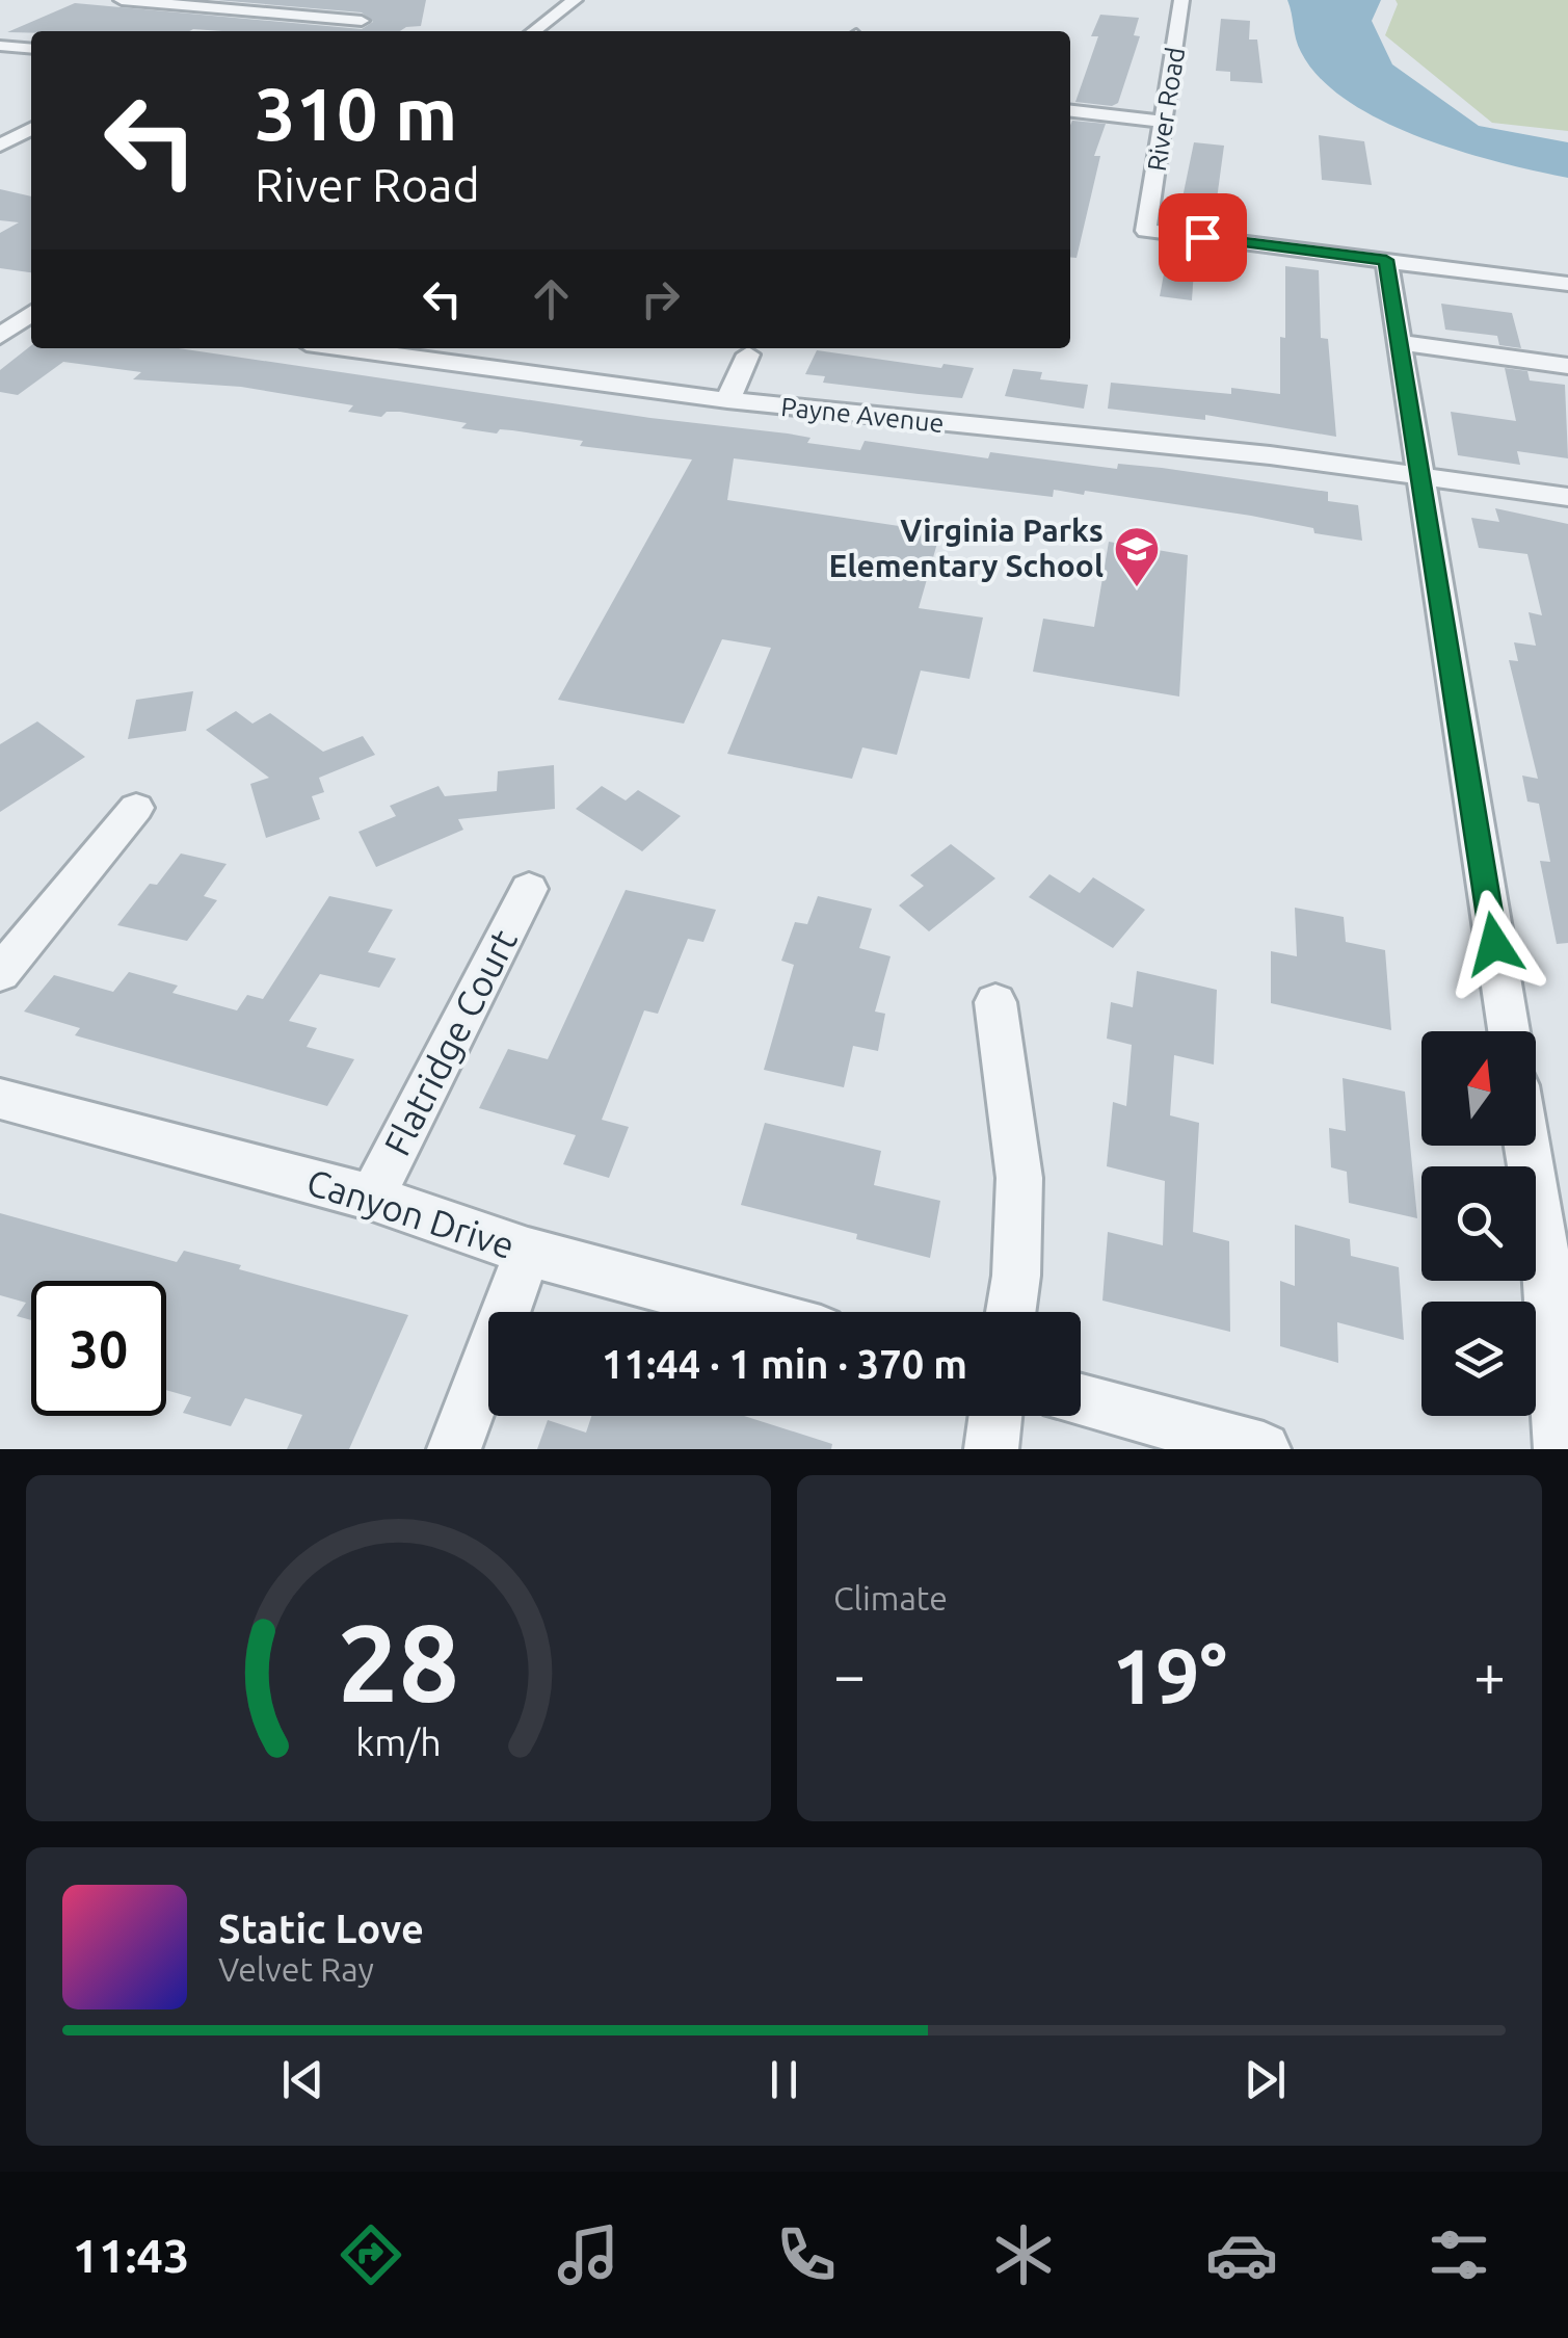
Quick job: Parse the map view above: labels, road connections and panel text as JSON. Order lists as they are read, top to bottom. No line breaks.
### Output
{"streets":{"street":["River Road","Payne Avenue","Flatridge Court","Canyon Drive"]},"crossings":[["Flatridge Court","Canyon Drive"]],"places":{"school or university":["Virginia Parks Elementary School"]},"north":"top","page":{"turn":["310 m","River Road"],"limit":"30","trip":"11:44 · 1 min · 370 m","tile":"Climate","heat":["−","19°","+"],"song":["Static Love","Velvet Ray"],"tabs":"11:43","gauge":["28","km/h"]}}
